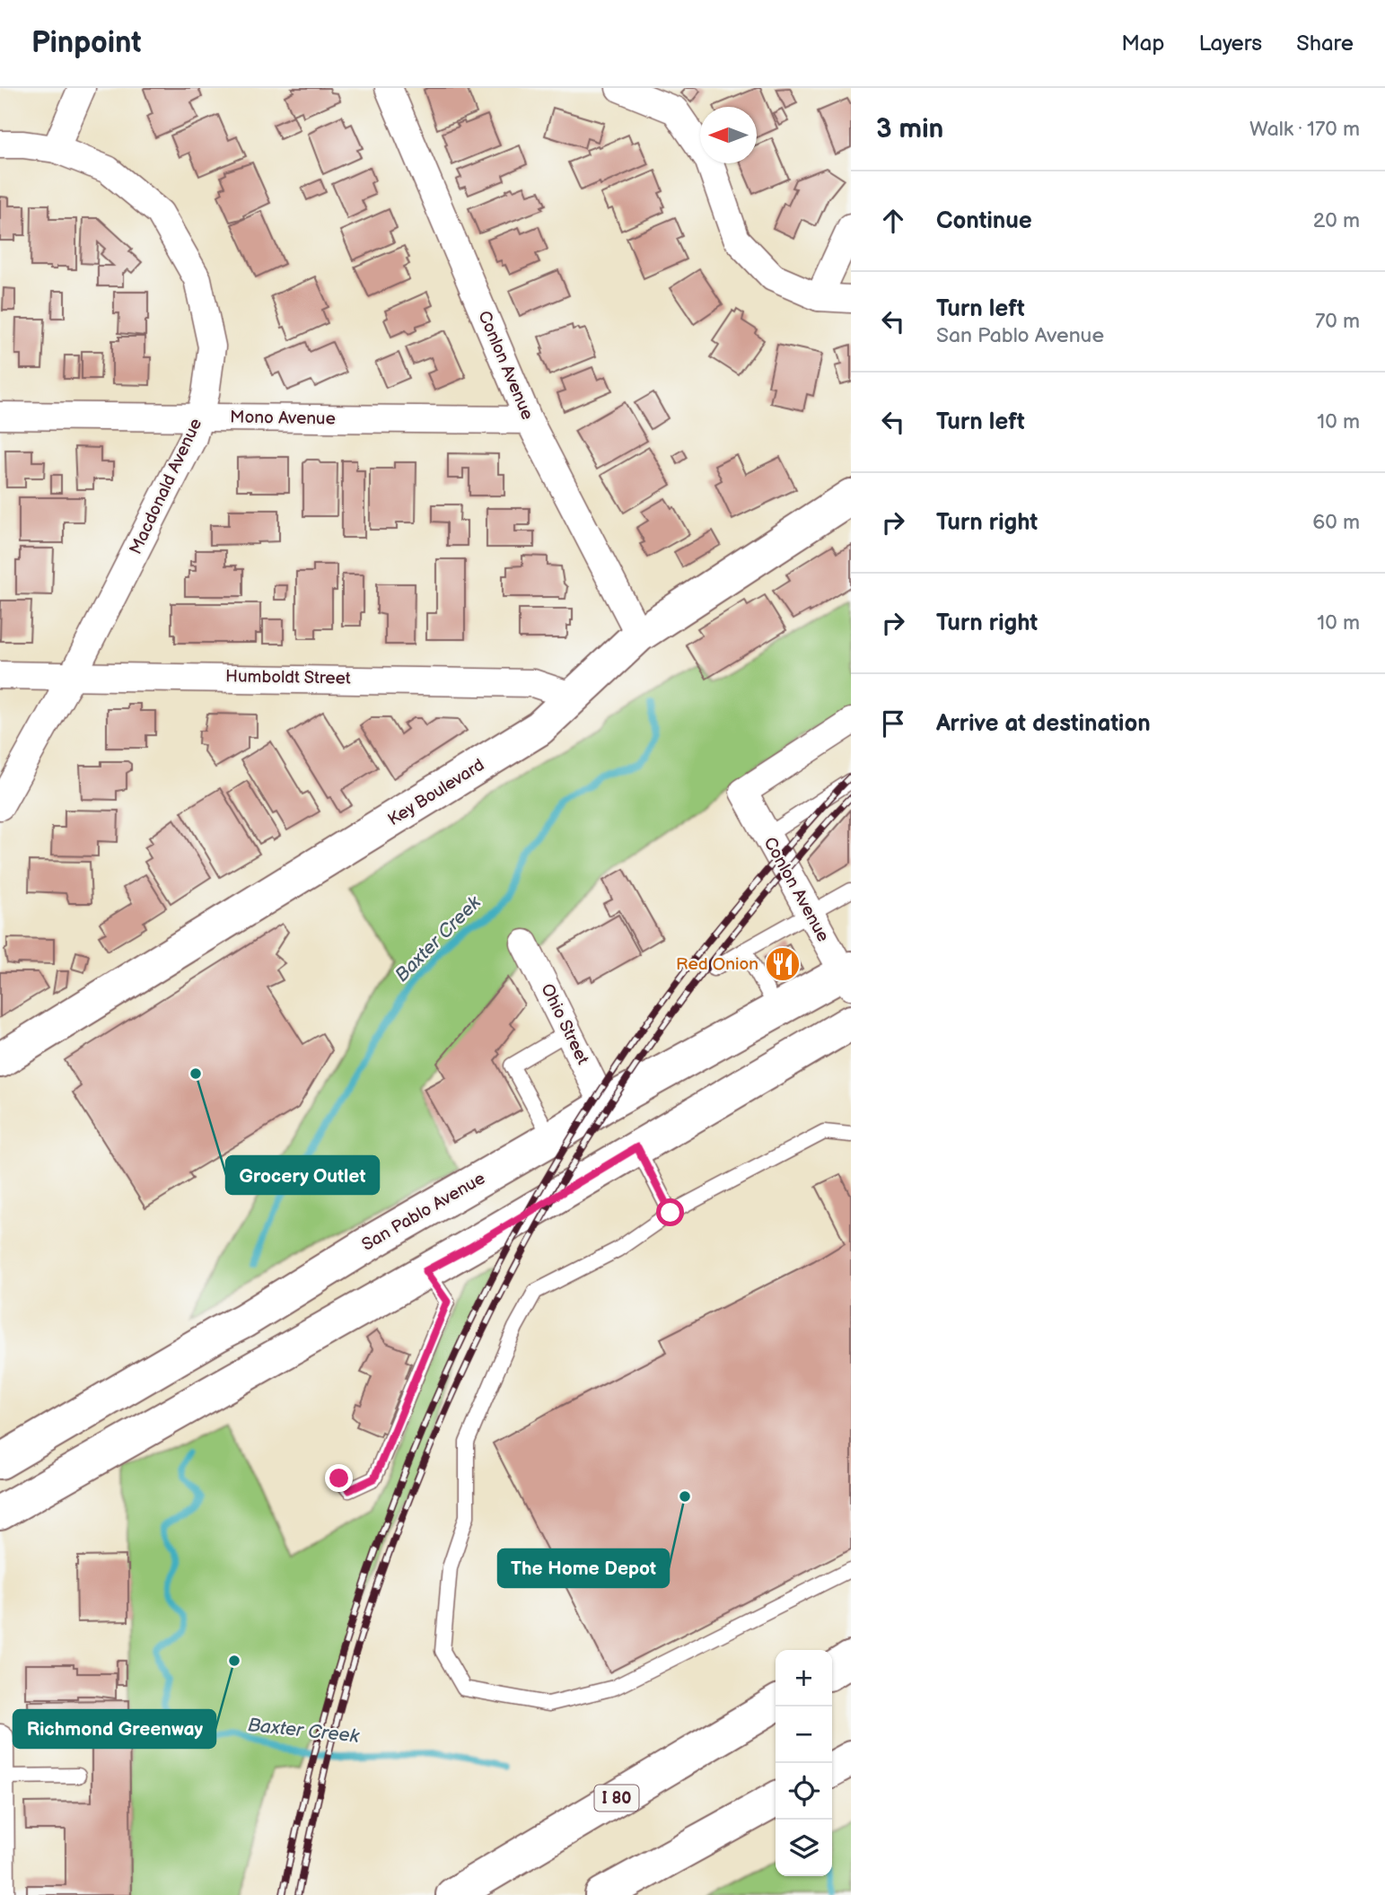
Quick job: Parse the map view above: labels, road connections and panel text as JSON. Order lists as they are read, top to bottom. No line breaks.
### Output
{"streets":{"main road":["Key Boulevard","San Pablo Avenue","I 80"],"street":["Conlon Avenue","Mono Avenue","Macdonald Avenue","Humboldt Street","Ohio Street"]},"crossings":[["Conlon Avenue","Mono Avenue"],["Conlon Avenue","Key Boulevard"],["Conlon Avenue","San Pablo Avenue"],["Mono Avenue","Macdonald Avenue"],["Macdonald Avenue","Humboldt Street"],["Humboldt Street","Key Boulevard"],["Ohio Street","San Pablo Avenue"]],"water":["Baxter Creek"],"places":{"restaurant":["Red Onion"],"other":["Grocery Outlet","The Home Depot","Richmond Greenway"]},"north":"left","page":{"header":"Pinpoint","nav":["Map","Layers","Share"],"heading":["3 min","Walk · 170 m"],"list":[["Continue","20 m"],["Turn left","San Pablo Avenue","70 m"],["Turn left","10 m"],["Turn right","60 m"],["Turn right","10 m"],"Arrive at destination"],"map_buttons":["+","−"]}}
